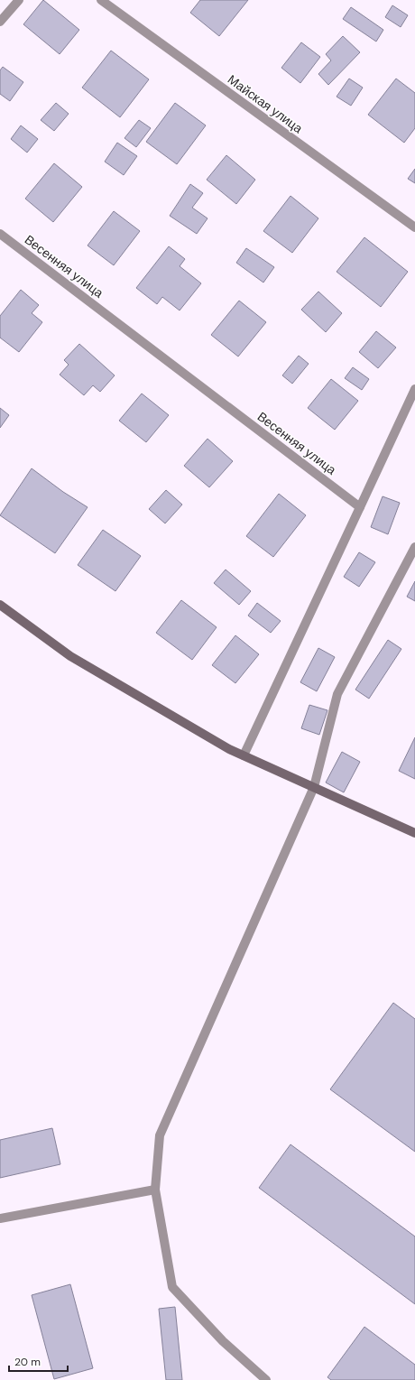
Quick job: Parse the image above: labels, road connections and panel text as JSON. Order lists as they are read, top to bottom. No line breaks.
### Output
{"streets":{"street":["Майская улица","Весенняя улица"]},"scale_bar":"20 m"}
